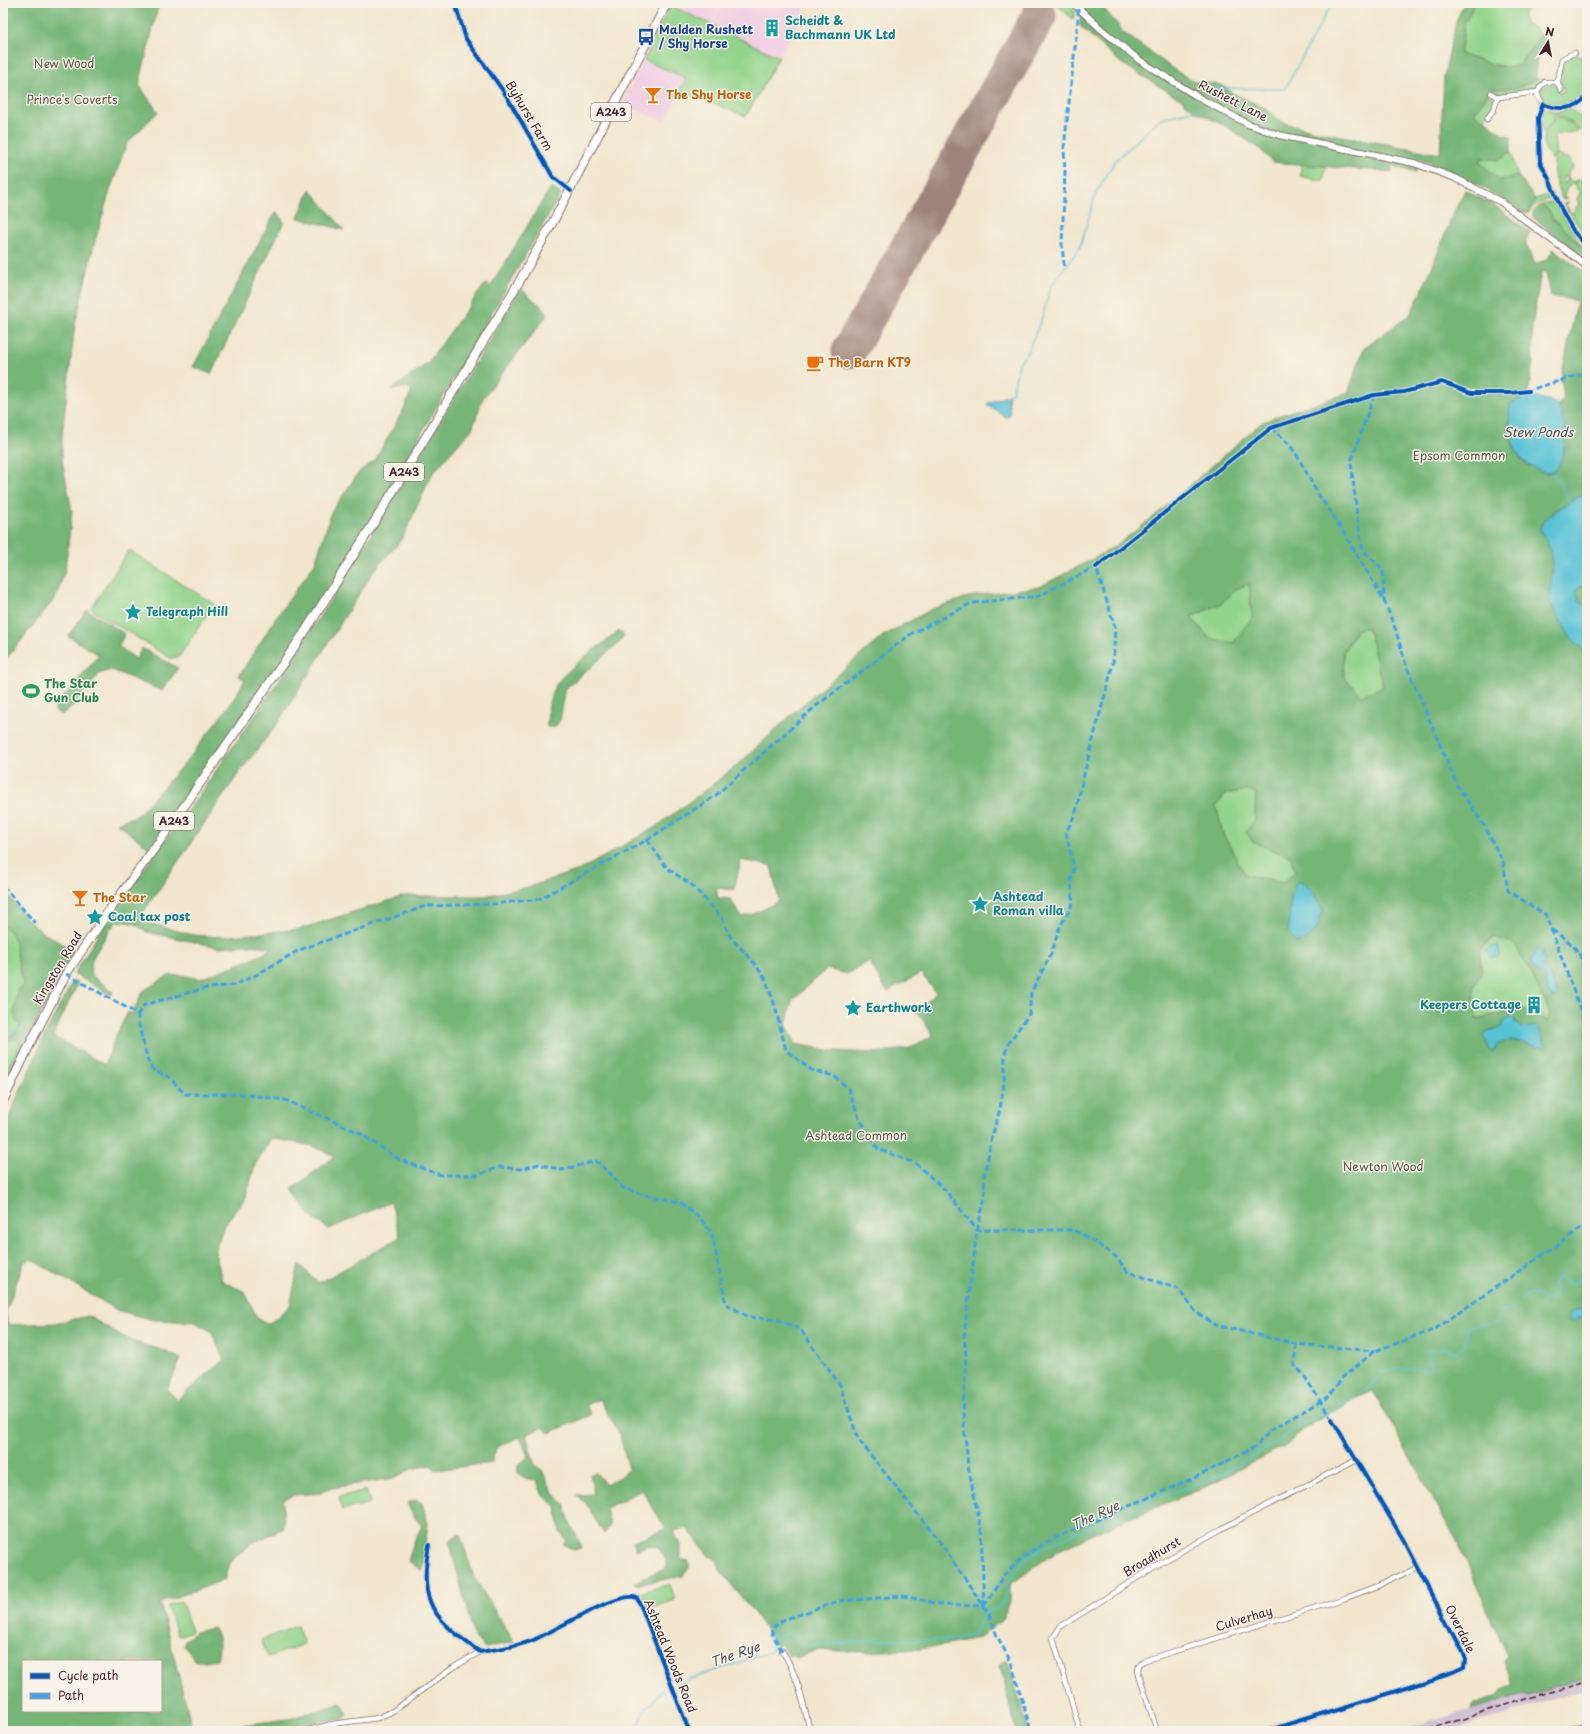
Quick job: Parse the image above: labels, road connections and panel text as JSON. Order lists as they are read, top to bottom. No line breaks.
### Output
{"streets":{"highway":["A243","Kingston Road"],"main road":["Rushett Lane"],"street":["Byhurst Farm","Broadhurst","Culverhay","Overdale","Ashtead Woods Road"]},"crossings":[["A243","Byhurst Farm"],["A243","Kingston Road"],["Byhurst Farm","Kingston Road"],["Broadhurst","Overdale"],["Culverhay","Overdale"]],"water":["Stew Ponds","The Rye"],"parks":["New Wood","Prince's Coverts","Epsom Common","Ashtead Common","Newton Wood"],"places":{"building":["Scheidt & Bachmann UK Ltd","Keepers Cottage"],"bus stop":["Malden Rushett / Shy Horse"],"bar":["The Shy Horse","The Star"],"cafe":["The Barn KT9"],"place":["Telegraph Hill","Ashtead Roman villa","Coal tax post","Earthwork"],"sports":["The Star Gun Club"]},"legend":["Cycle path","Path"],"north":"top"}
